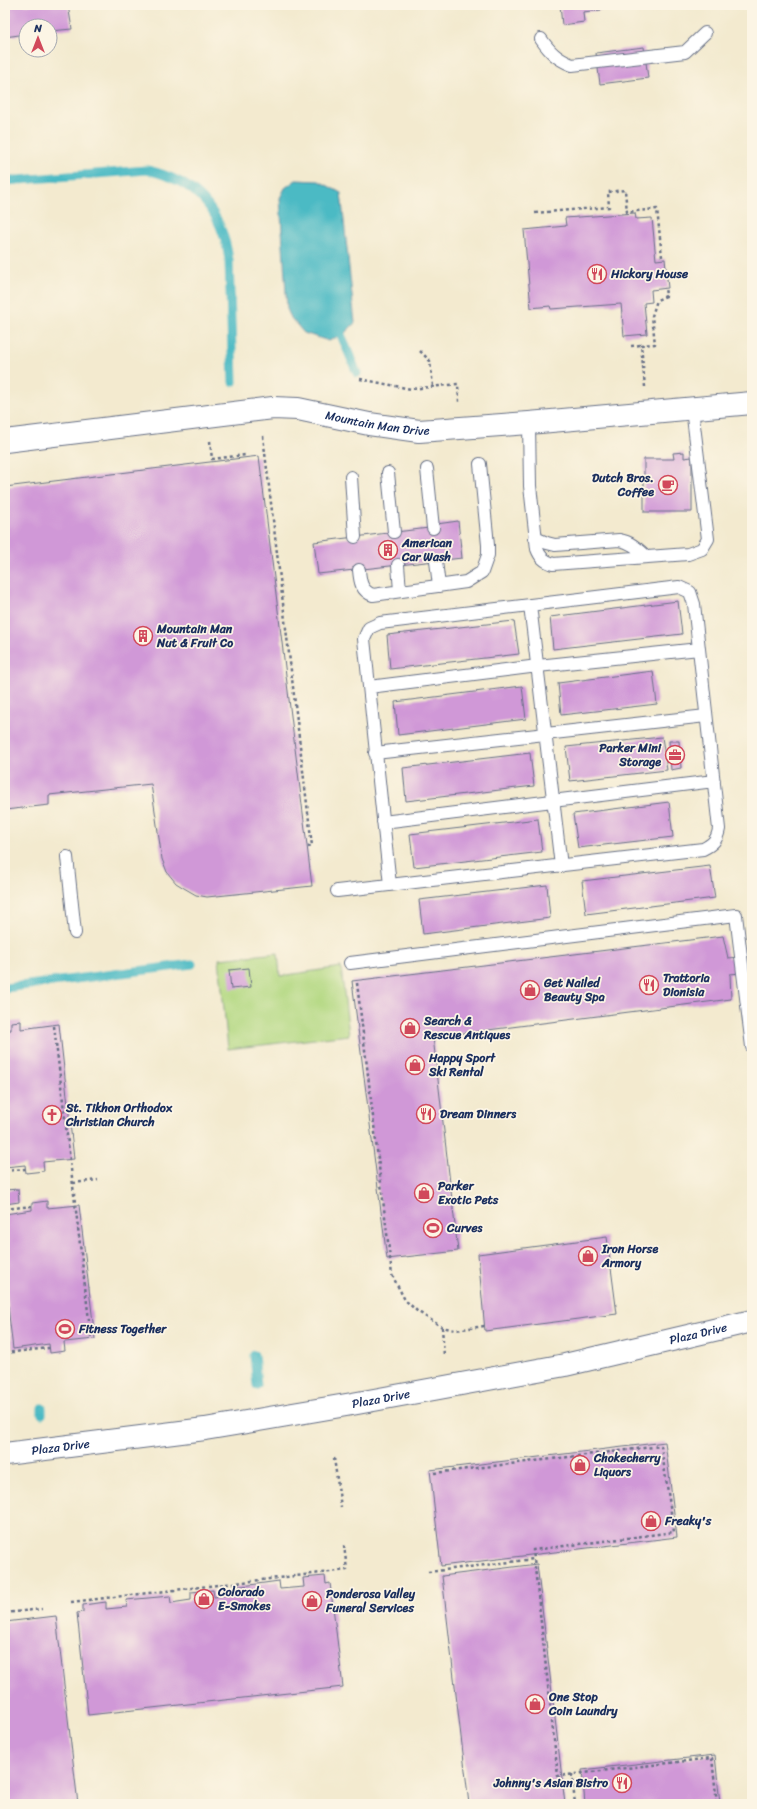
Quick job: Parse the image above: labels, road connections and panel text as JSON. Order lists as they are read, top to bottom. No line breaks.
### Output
{"streets":{"street":["Mountain Man Drive","Plaza Drive"]},"places":{"restaurant":["Hickory House","Trattoria Dionisia","Dream Dinners","Johnny's Asian Bistro"],"cafe":["Dutch Bros. Coffee"],"building":["American Car Wash","Mountain Man Nut & Fruit Co"],"office":["Parker Mini Storage"],"shop":["Get Nailed Beauty Spa","Search & Rescue Antiques","Happy Sport Ski Rental","Parker Exotic Pets","Iron Horse Armory","Chokecherry Liquors","Freaky's","Colorado E-Smokes","Ponderosa Valley Funeral Services","One Stop Coin Laundry"],"church":["St. Tikhon Orthodox Christian Church"],"sports":["Curves","Fitness Together"]},"north":"top"}
